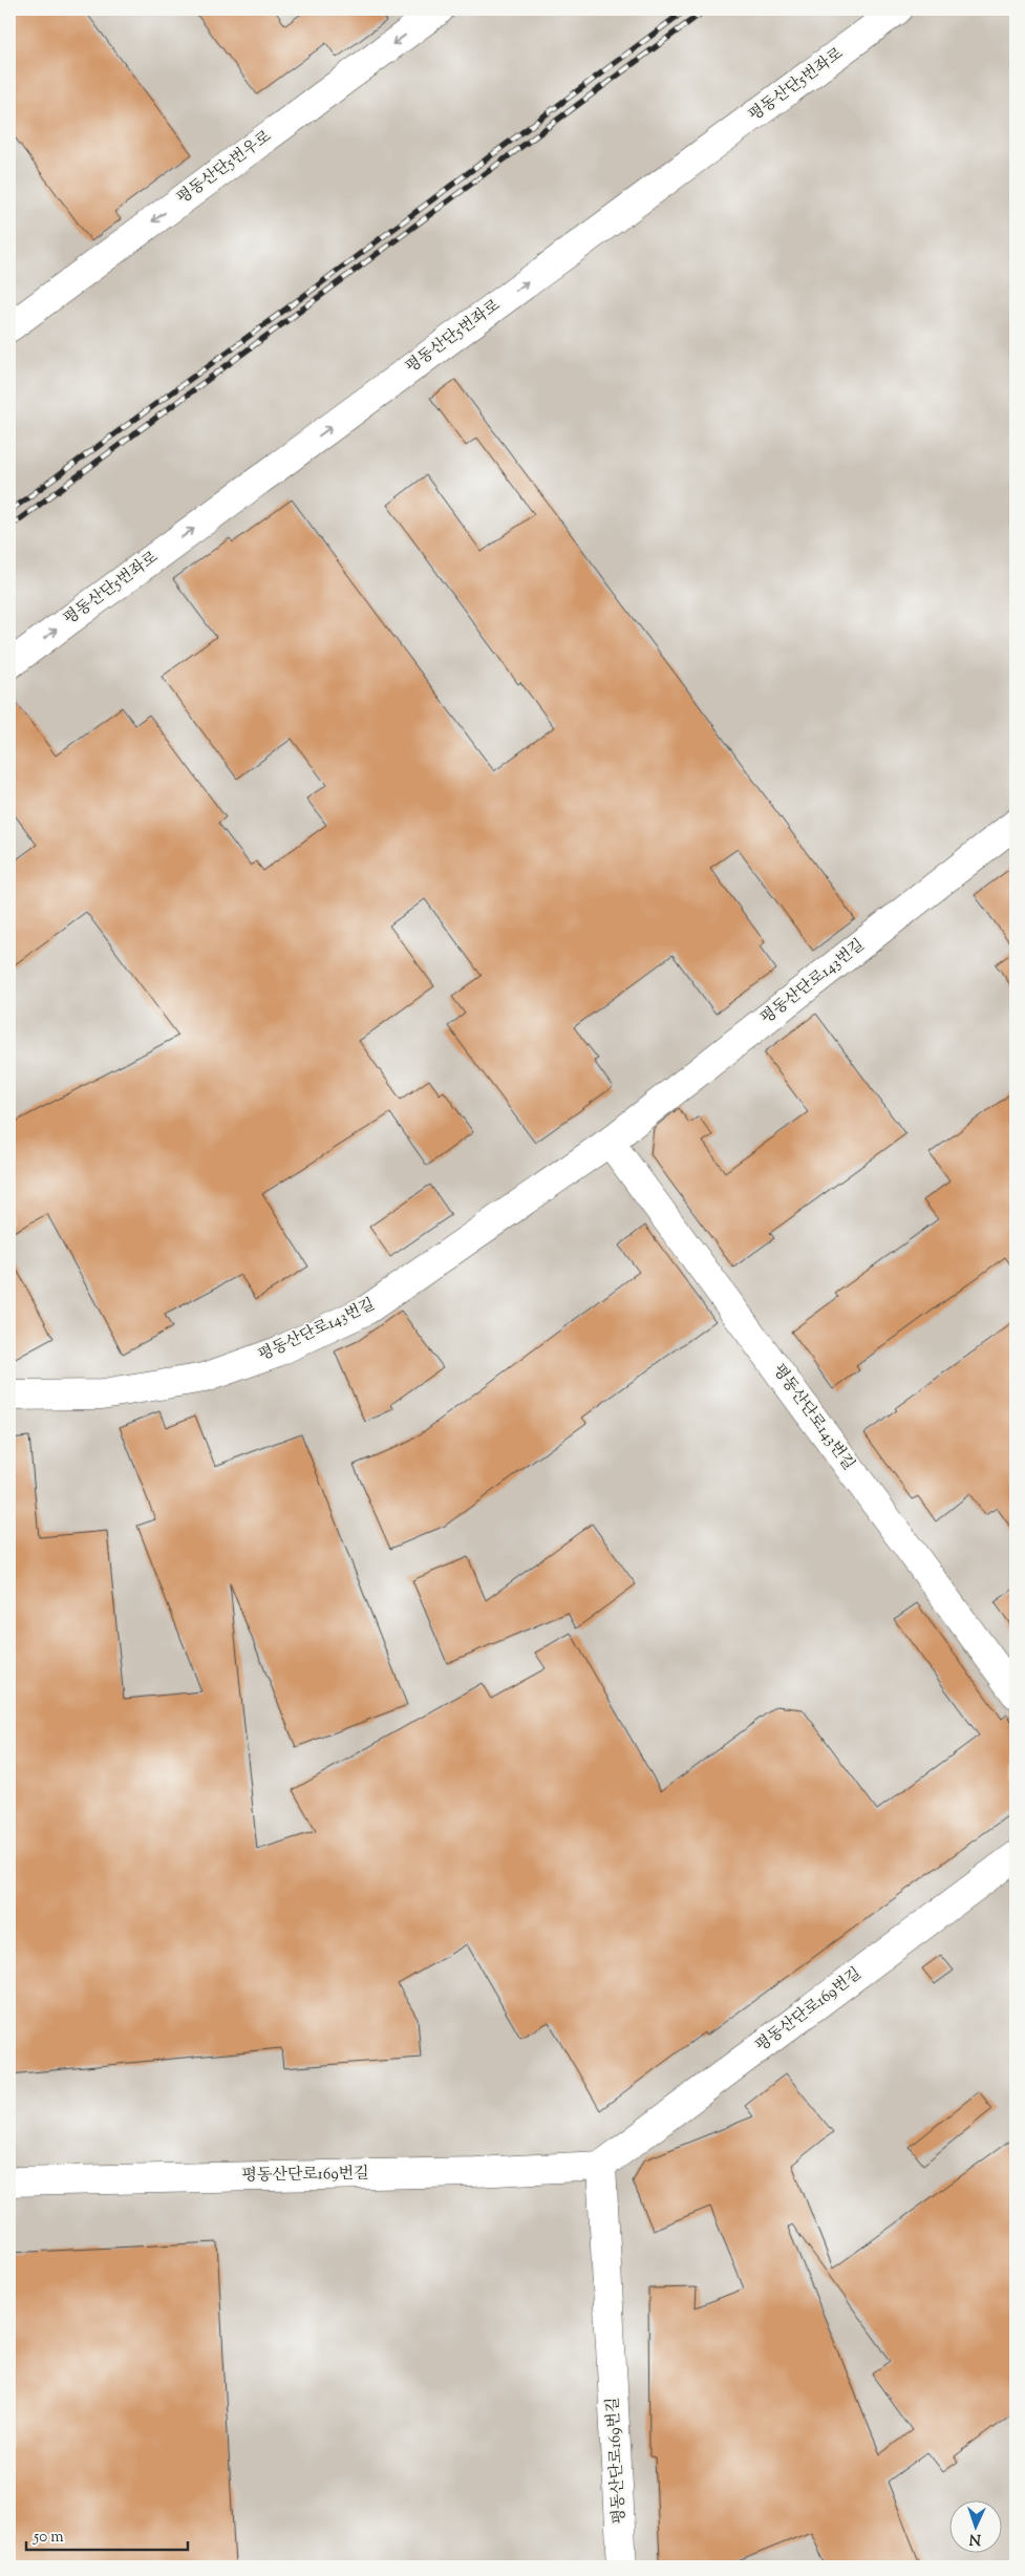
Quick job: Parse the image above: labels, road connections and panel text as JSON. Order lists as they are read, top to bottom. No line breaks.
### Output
{"streets":{"street":["평동산단5번좌로","평동산단5번우로","평동산단로143번길","평동산단로169번길"]},"one_way":["평동산단5번좌로","평동산단5번우로"],"scale_bar":"50 m","north":"bottom"}
